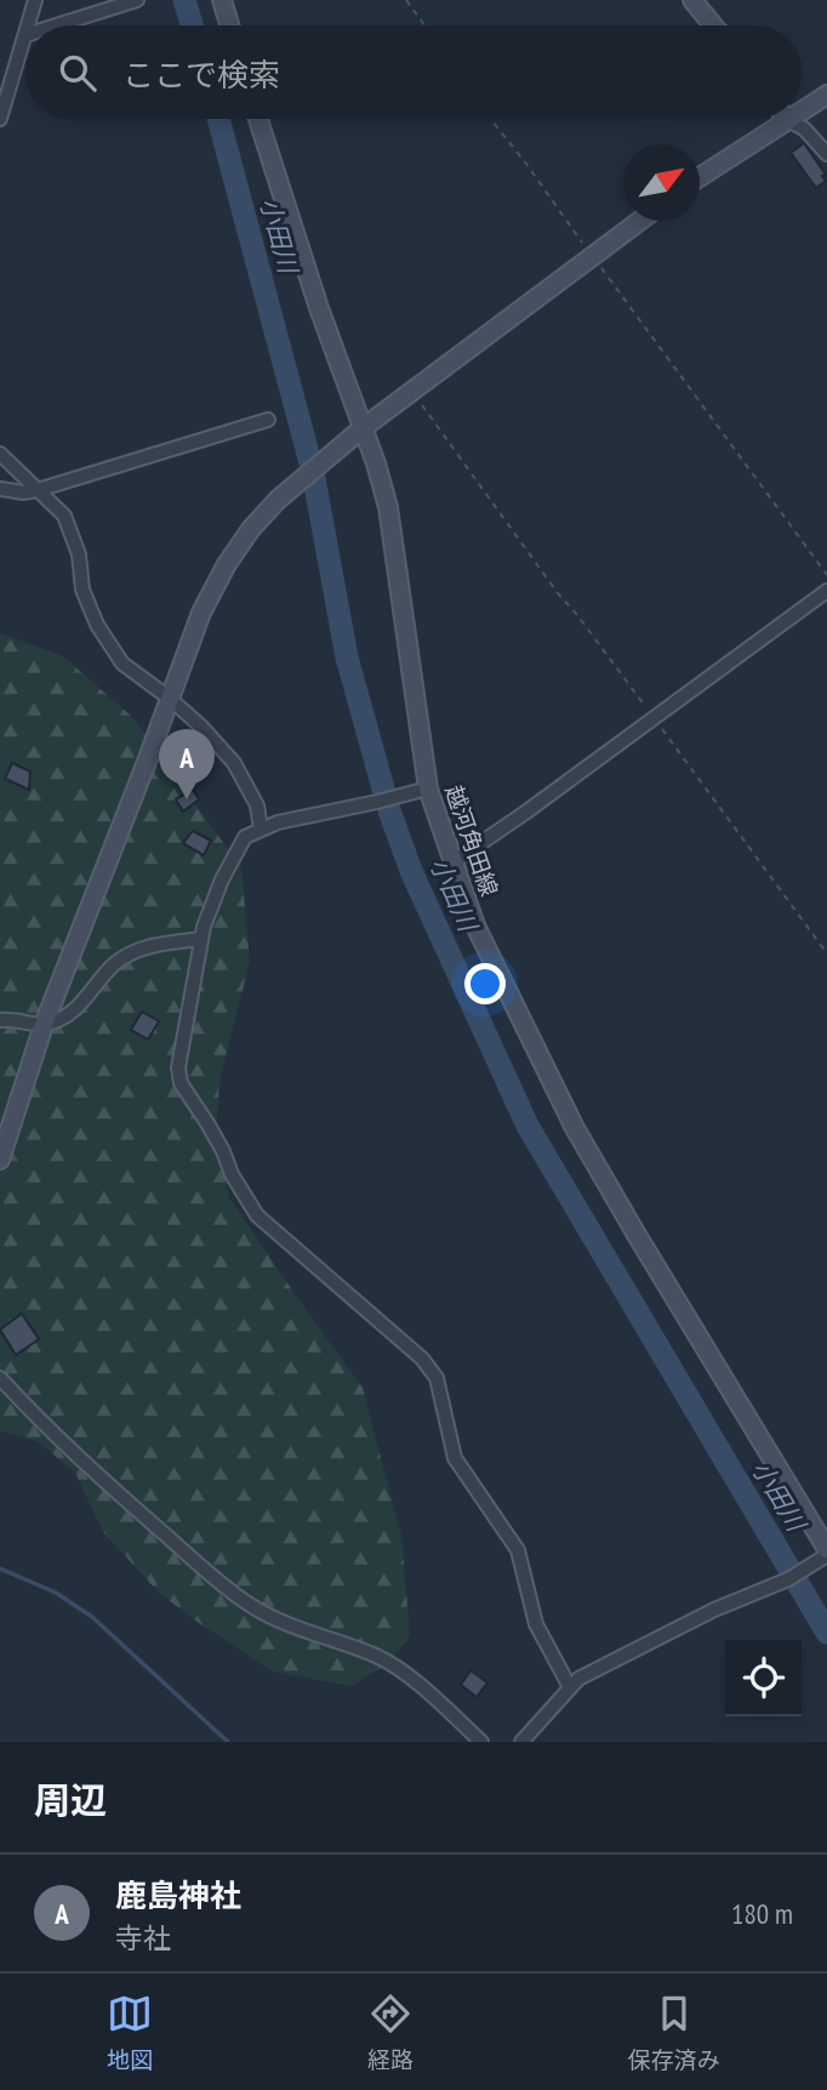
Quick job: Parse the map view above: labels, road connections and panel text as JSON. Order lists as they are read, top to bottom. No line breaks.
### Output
{"streets":{"main road":["越河角田線"]},"water":["小田川"],"north":"top right","page":{"search":"ここで検索","pins":"A","heading":"周辺","list":[{"mark":"A","name":"鹿島神社","note":"寺社","value":"180 m"}],"nav":["地図","経路","保存済み"]}}
